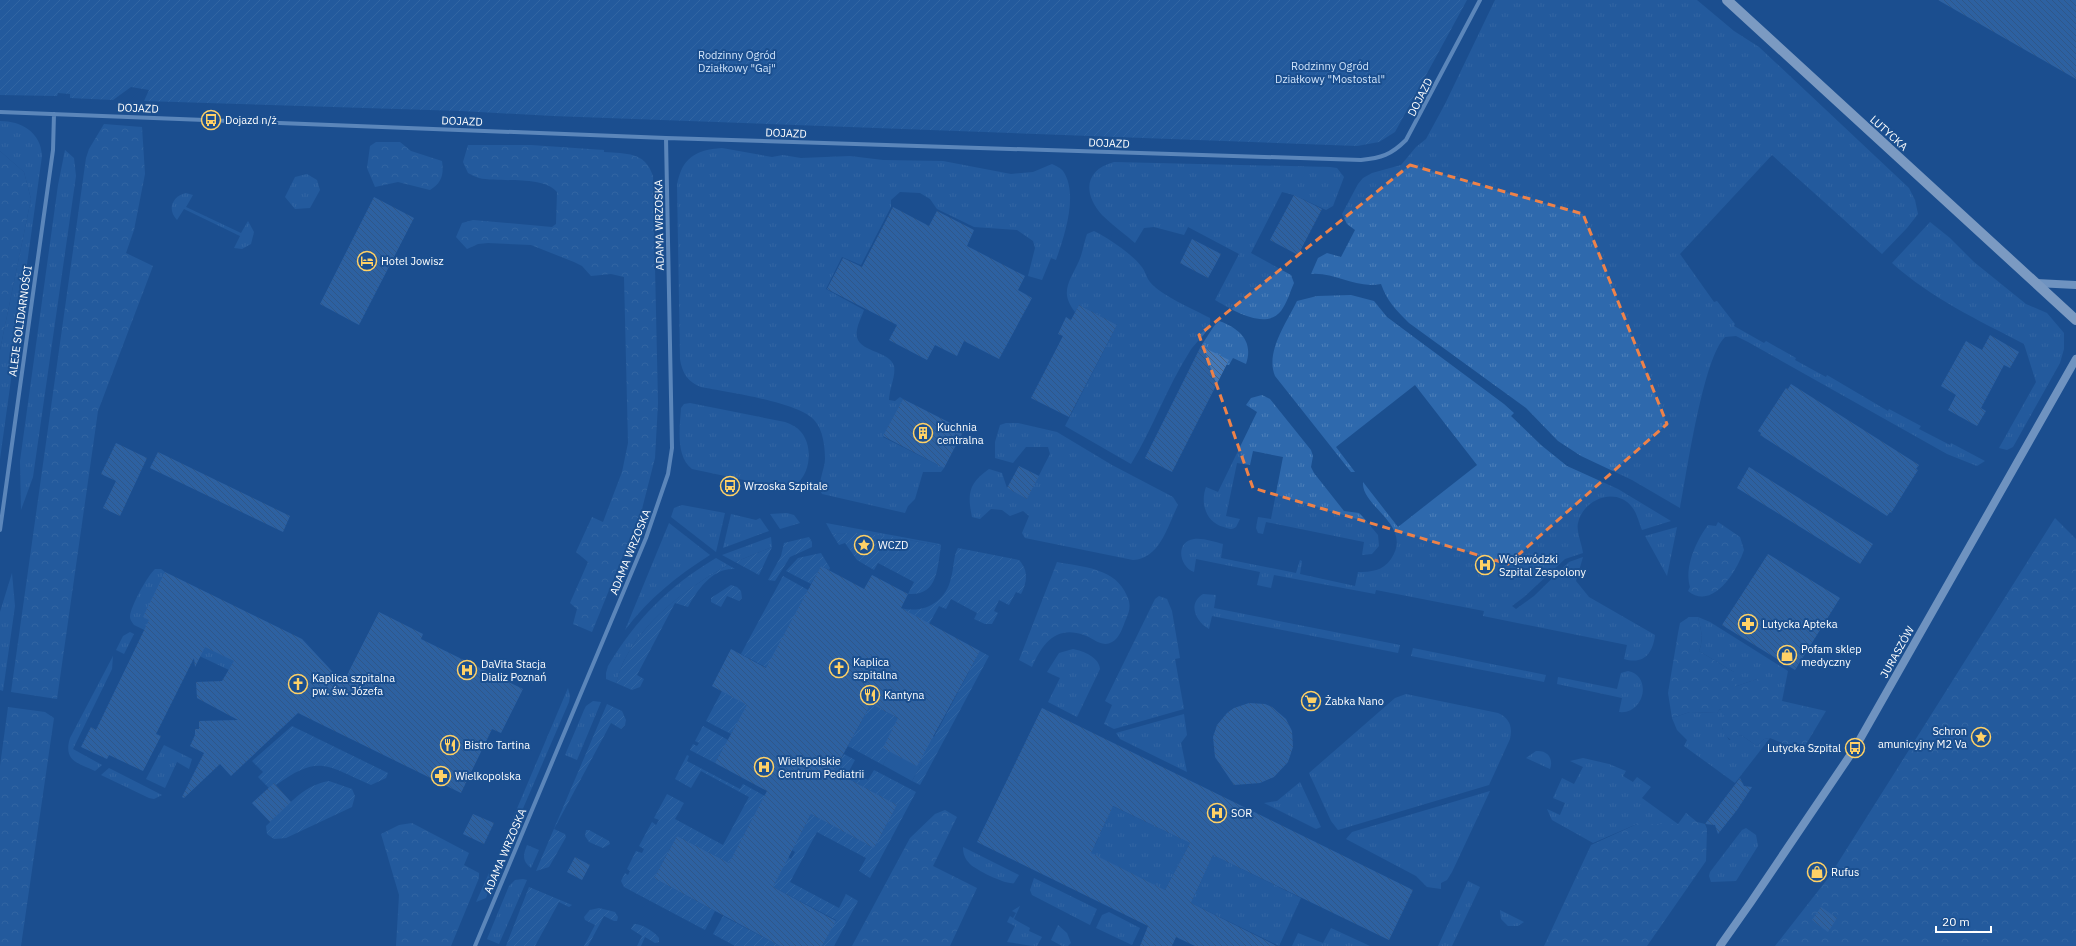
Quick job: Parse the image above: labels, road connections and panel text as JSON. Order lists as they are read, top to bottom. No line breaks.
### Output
{"streets":{"main road":["LUTYCKA"],"street":["DOJAZD","ADAMA WRZOSKA","ALEJE SOLIDARNOŚCI","JURASZÓW"]},"crossings":[["DOJAZD","ADAMA WRZOSKA"],["DOJAZD","ALEJE SOLIDARNOŚCI"]],"parks":["Rodzinny Ogród Działkowy \"Gaj\"","Rodzinny Ogród Działkowy \"Mostostal\""],"places":{"bus stop":["Dojazd n/ż","Wrzoska Szpitale","Lutycka Szpital"],"hotel":["Hotel Jowisz"],"building":["Kuchnia centralna"],"place":["WCZD","Schron amunicyjny M2 Va"],"hospital":["Wojewódzki Szpital Zespolony","DaVita Stacja Dializ Poznań","Wielkpolskie Centrum Pediatrii","SOR"],"pharmacy":["Lutycka Apteka","Wielkopolska"],"shop":["Pofam sklep medyczny","Rufus"],"church":["Kaplica szpitalna","Kaplica szpitalna pw. św. Józefa"],"restaurant":["Kantyna","Bistro Tartina"],"supermarket":["Żabka Nano"]},"scale_bar":"20 m"}
